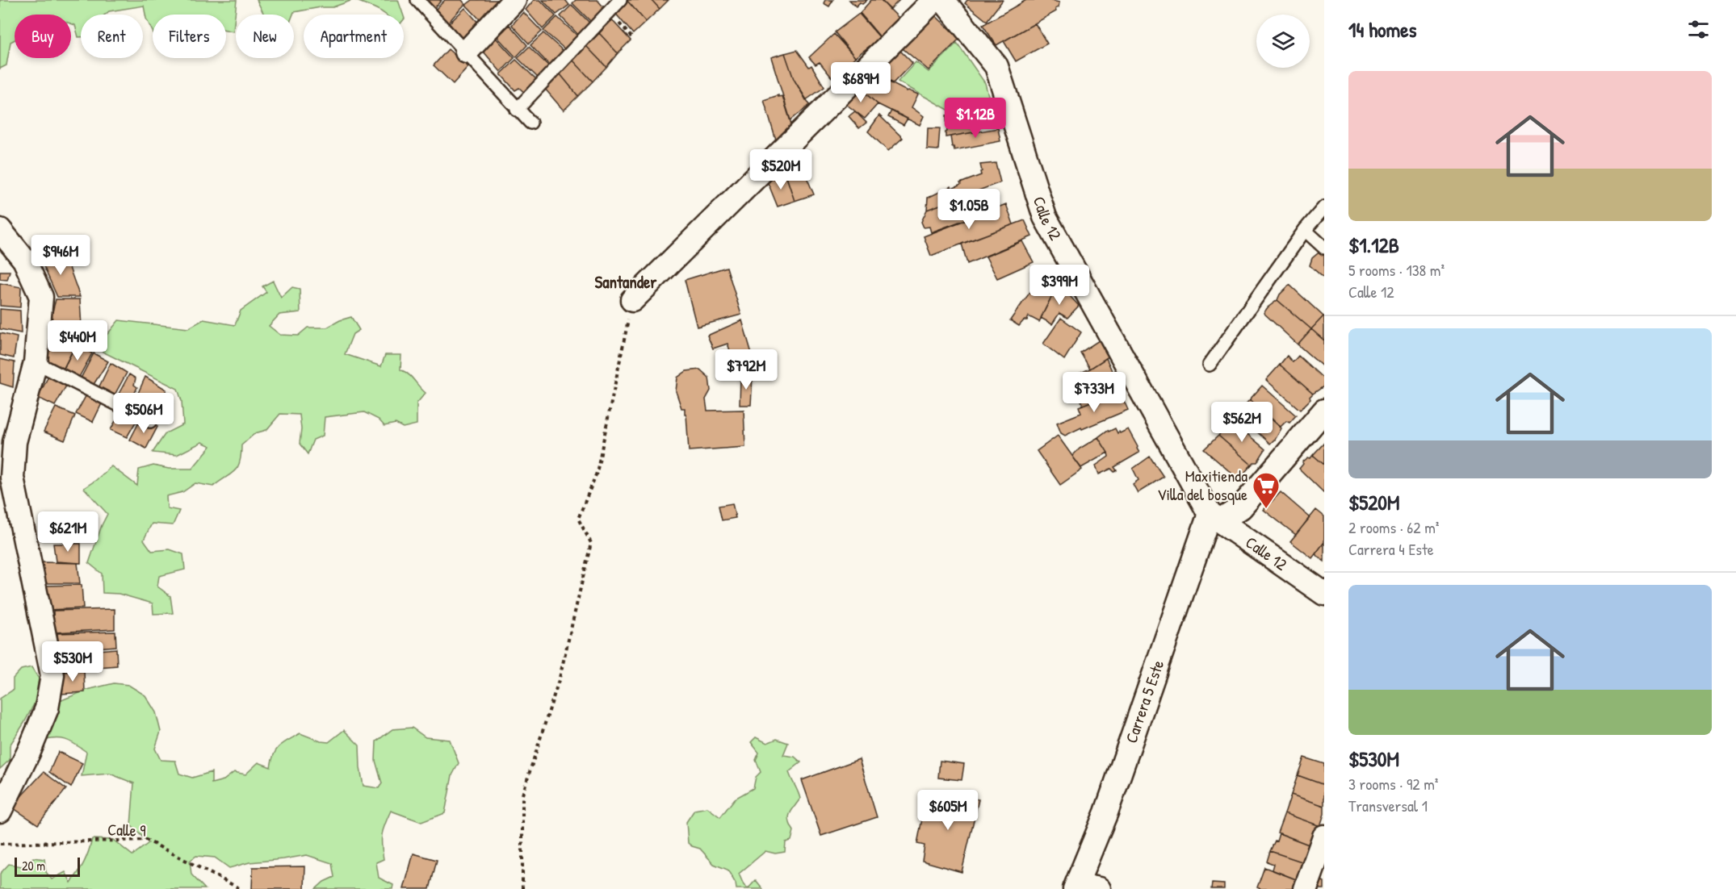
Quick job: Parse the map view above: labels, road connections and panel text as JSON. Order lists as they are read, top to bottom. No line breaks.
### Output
{"streets":{"street":["Calle 12","Carrera 5 Este"],"path":["Calle 9"]},"crossings":[["Calle 12","Carrera 5 Este"]],"districts":["Santander"],"places":{"supermarket":["Maxitienda Villa del bosque"]},"scale_bar":"20 m","page":{"heading":"14 homes","chip":["Buy","Rent","Filters","New","Apartment"],"list":[{"name":"$1.12B","note":"5 rooms · 138 m² · Calle 12"},{"name":"$520M","note":"2 rooms · 62 m² · Carrera 4 Este"},{"name":"$530M","note":"3 rooms · 92 m² · Transversal 1"}],"price":["$689M","$1.12B","$520M","$1.05B","$946M","$399M","$440M","$792M","$733M","$506M","$562M","$621M","$530M","$605M"],"scale":"20 m"}}
